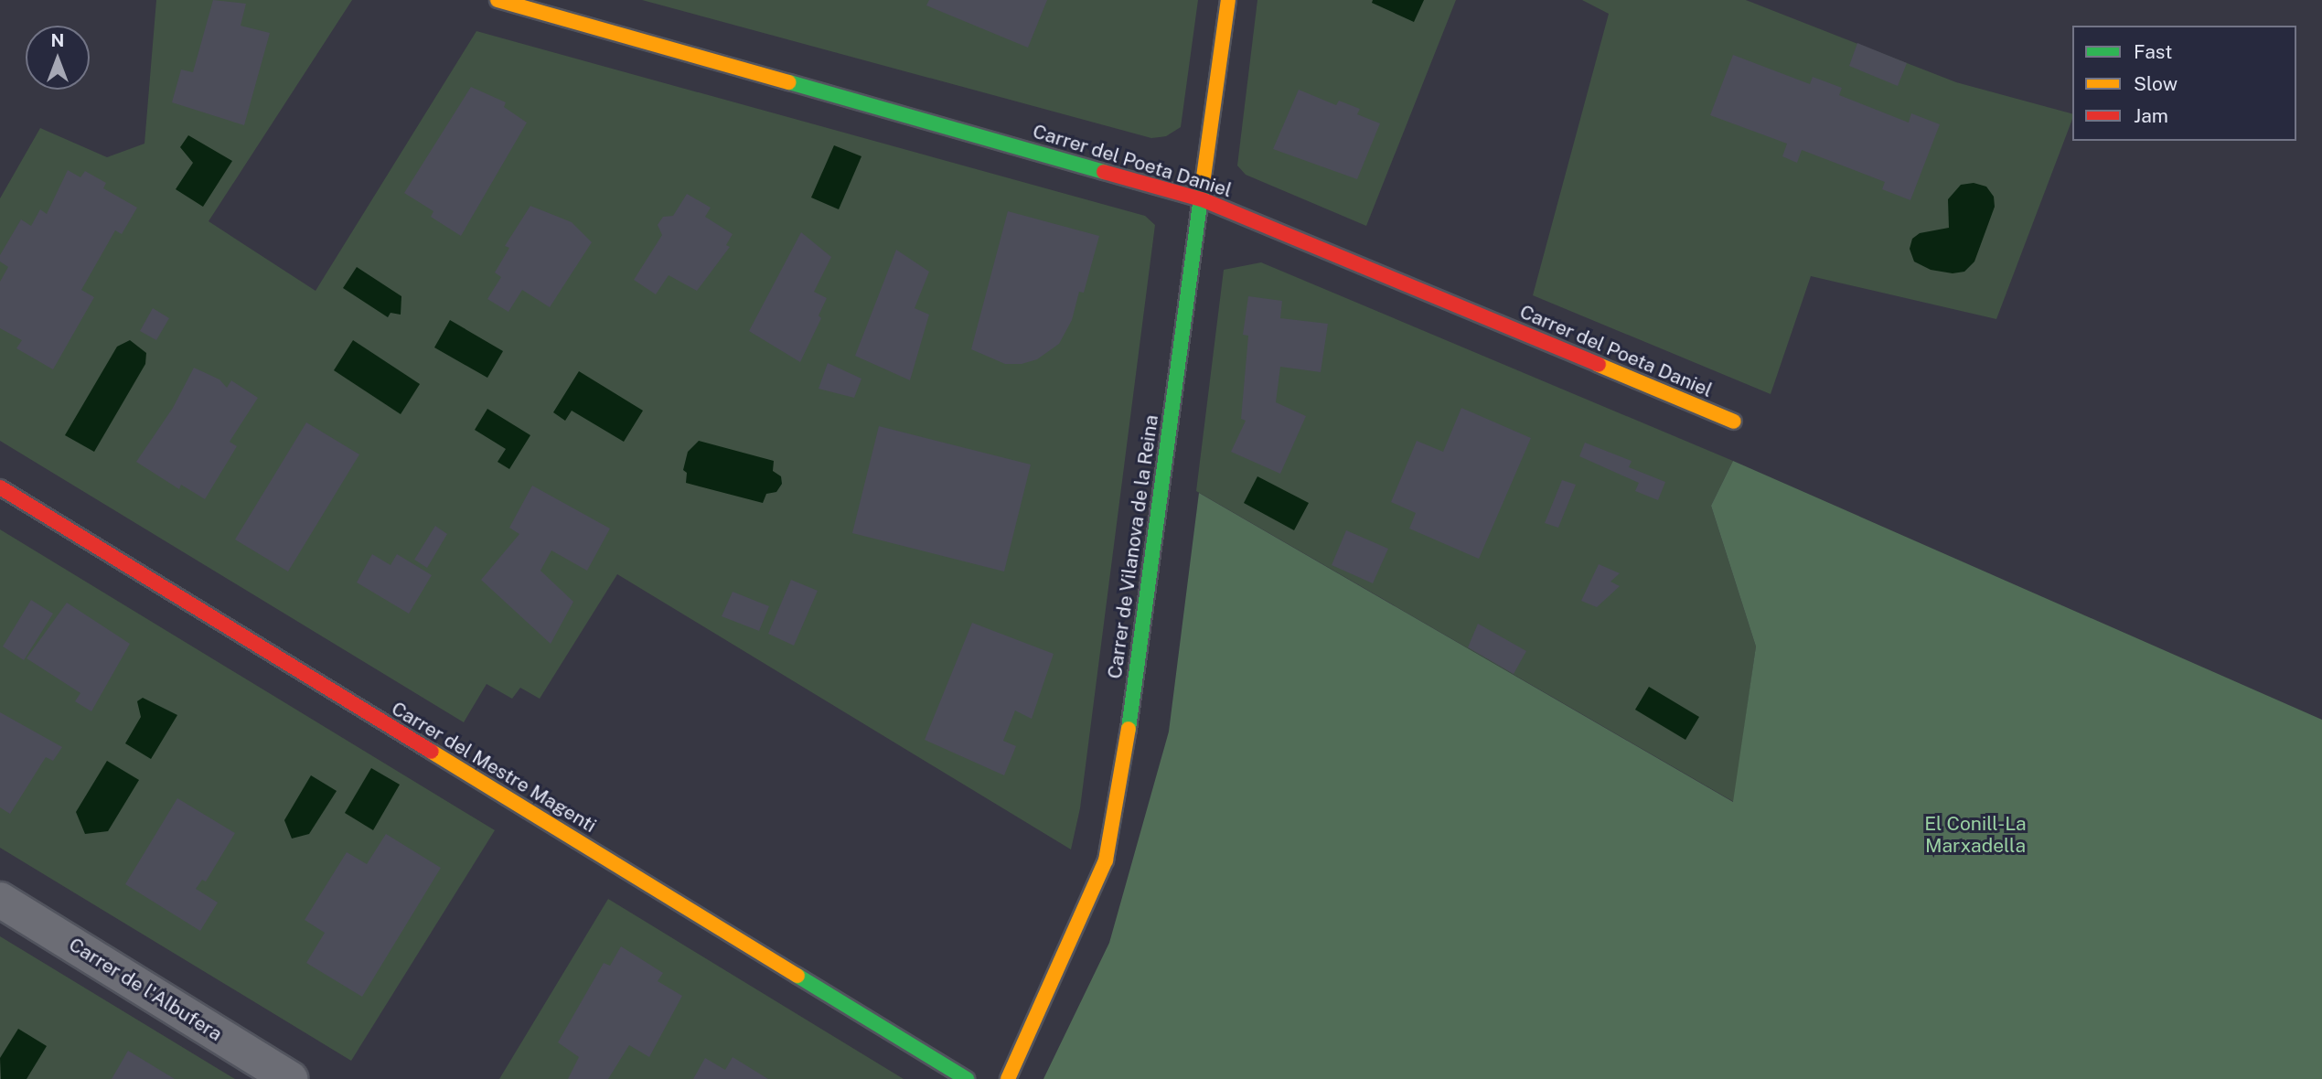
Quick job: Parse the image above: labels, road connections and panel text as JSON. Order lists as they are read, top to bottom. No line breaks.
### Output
{"streets":{"street":["Carrer del Poeta Daniel","Carrer de Vilanova de la Reina","Carrer del Mestre Magenti","Carrer de l'Albufera"]},"crossings":[["Carrer del Poeta Daniel","Carrer de Vilanova de la Reina"]],"parks":["El Conill-La Marxadella"],"legend":["Fast","Slow","Jam"],"north":"top"}
